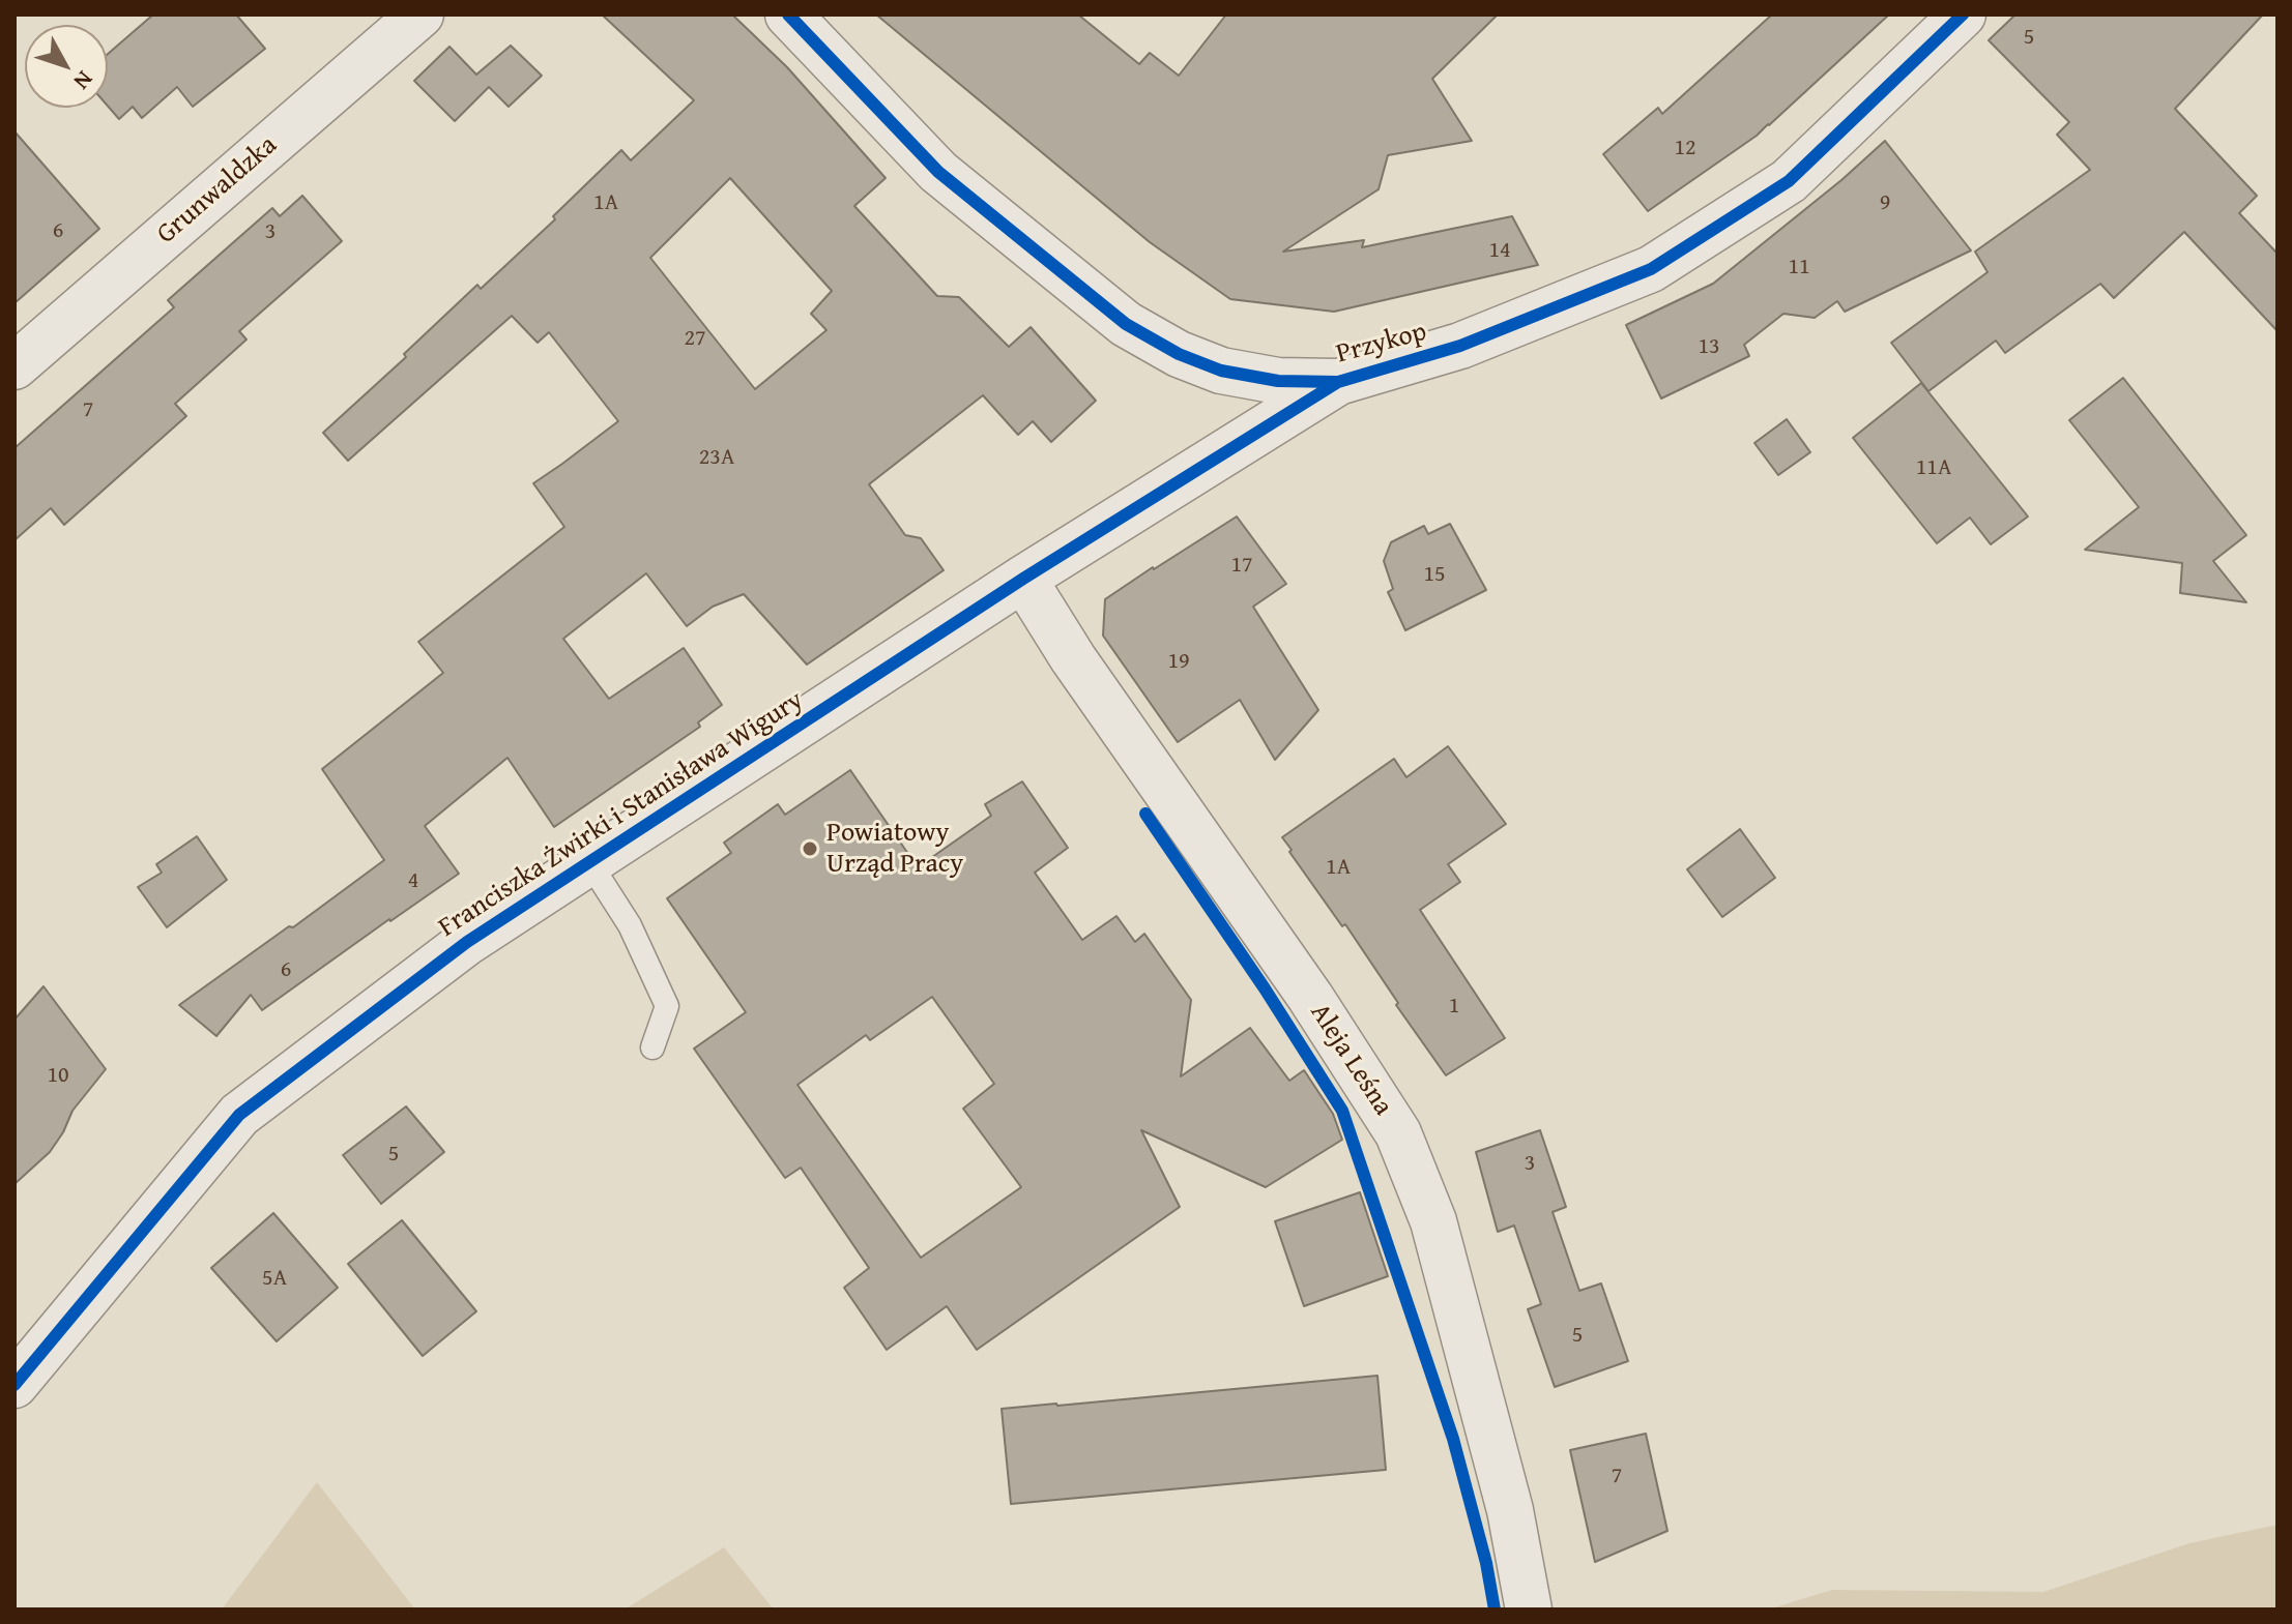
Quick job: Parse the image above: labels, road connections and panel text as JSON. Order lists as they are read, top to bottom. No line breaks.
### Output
{"streets":{"street":["Grunwaldzka","Przykop","Franciszka Żwirki i Stanisława Wigury","Aleja Leśna"]},"crossings":[["Przykop","Franciszka Żwirki i Stanisława Wigury"],["Franciszka Żwirki i Stanisława Wigury","Aleja Leśna"]],"places":["Powiatowy Urząd Pracy"],"house_numbers":["5","12","1A","9","6","3","14","11","27","13","7","23A","11A","17","15","19","1A","4","6","1","10","5","3","5A","5","7"],"north":"bottom right"}
